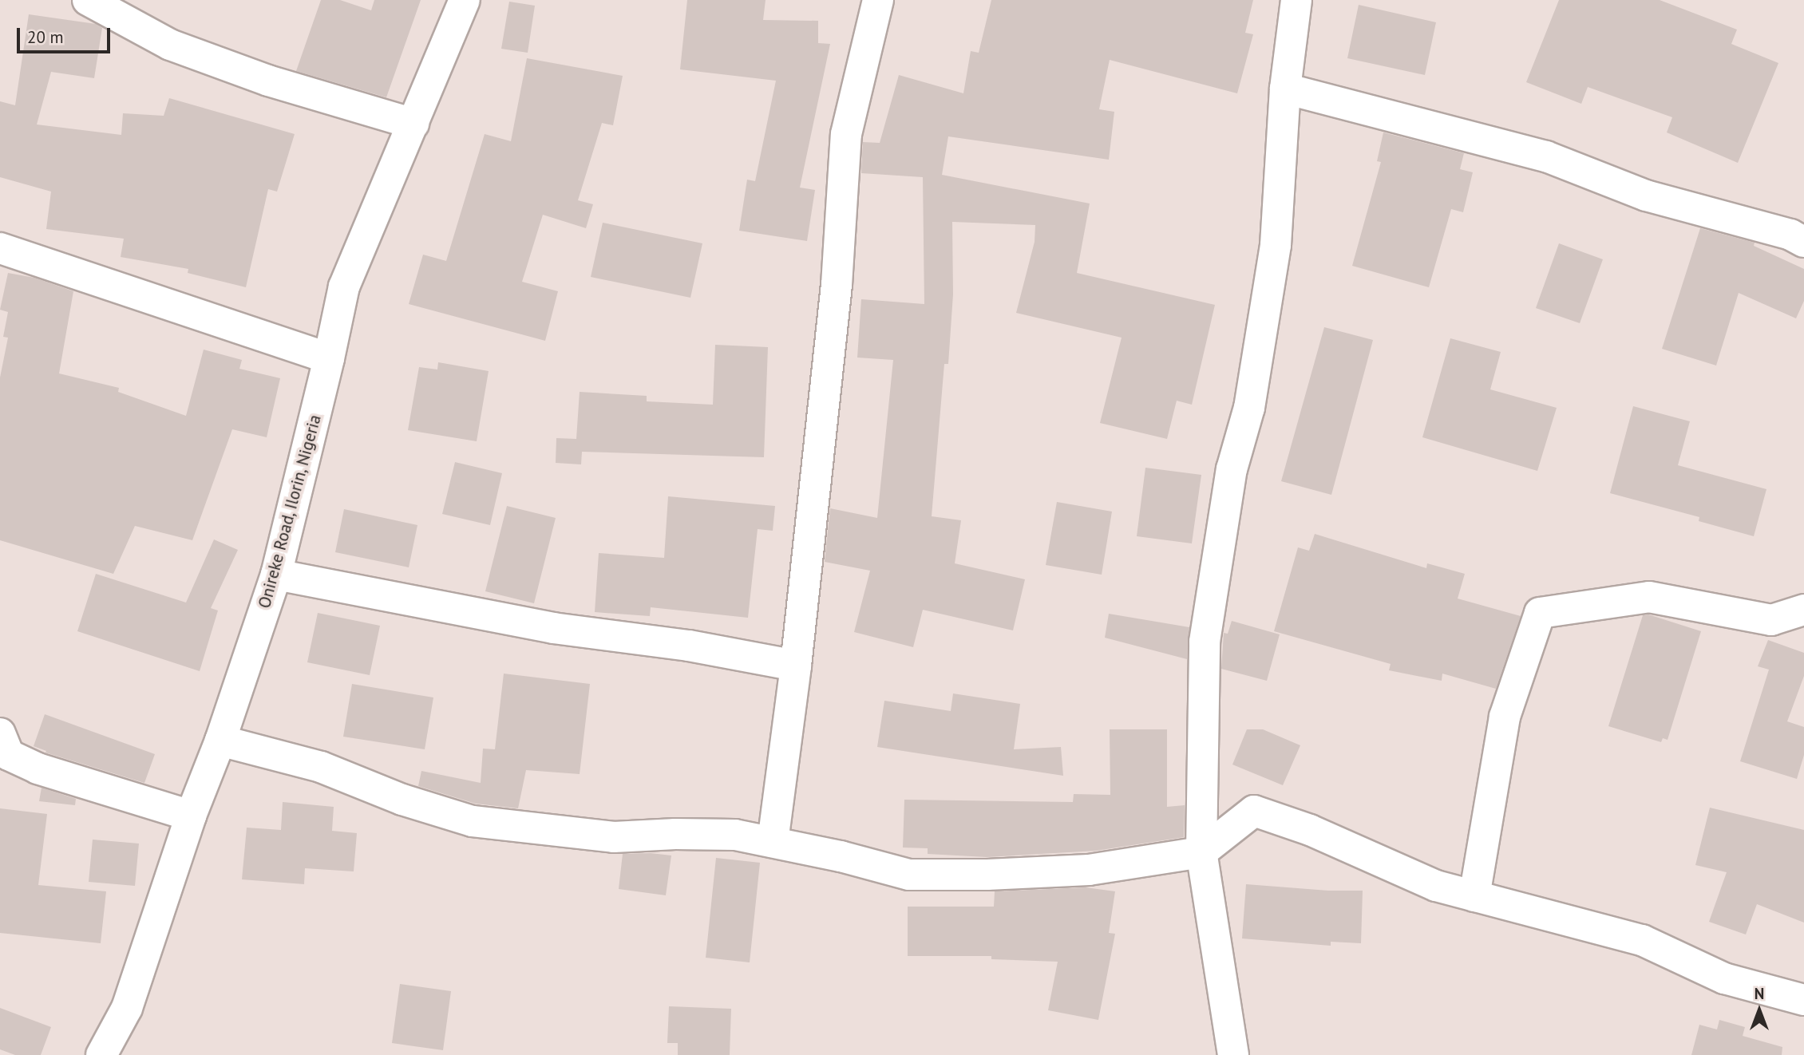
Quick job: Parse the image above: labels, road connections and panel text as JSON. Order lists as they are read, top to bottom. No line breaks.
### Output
{"streets":{"street":["Onireke Road, Ilorin, Nigeria"]},"scale_bar":"20 m","north":"top"}
